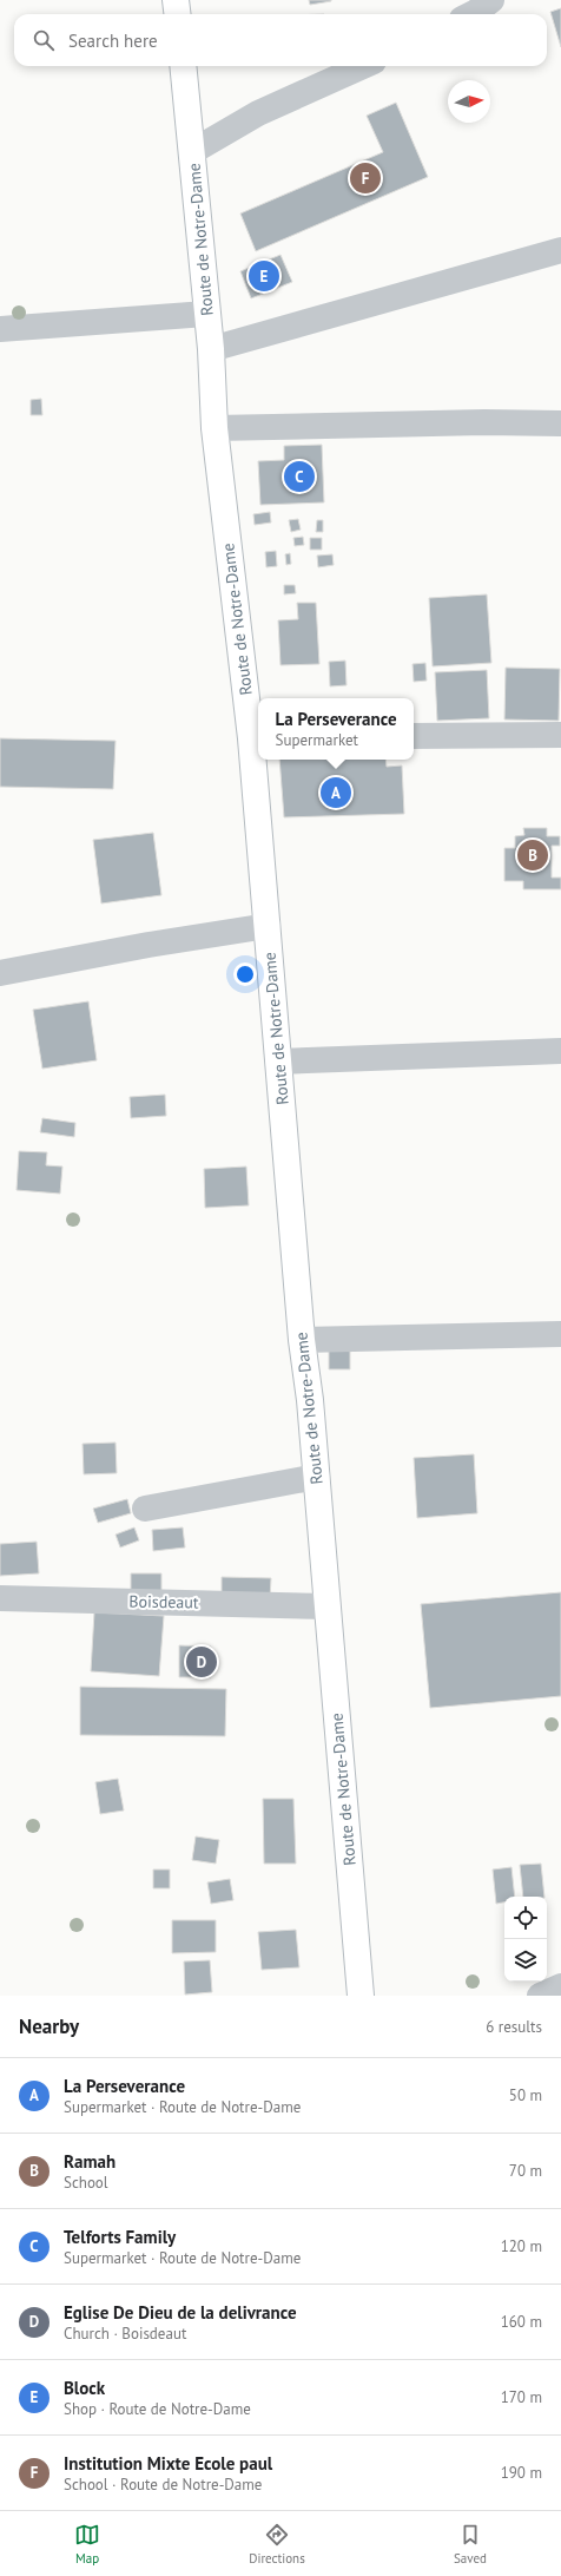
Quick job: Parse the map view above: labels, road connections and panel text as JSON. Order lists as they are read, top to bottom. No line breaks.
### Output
{"streets":{"street":["Route de Notre-Dame","Boisdeaut"]},"crossings":[["Route de Notre-Dame","Boisdeaut"]],"north":"right","page":{"search":"Search here","pins":["F","E","C","A","B","D"],"popup":["La Perseverance","Supermarket"],"heading":["Nearby","6 results"],"list":[{"mark":"A","name":"La Perseverance","note":"Supermarket · Route de Notre-Dame","value":"50 m"},{"mark":"B","name":"Ramah","note":"School","value":"70 m"},{"mark":"C","name":"Telforts Family","note":"Supermarket · Route de Notre-Dame","value":"120 m"},{"mark":"D","name":"Eglise De Dieu de la delivrance","note":"Church · Boisdeaut","value":"160 m"},{"mark":"E","name":"Block","note":"Shop · Route de Notre-Dame","value":"170 m"},{"mark":"F","name":"Institution Mixte Ecole paul","note":"School · Route de Notre-Dame","value":"190 m"}],"nav":["Map","Directions","Saved"]}}
